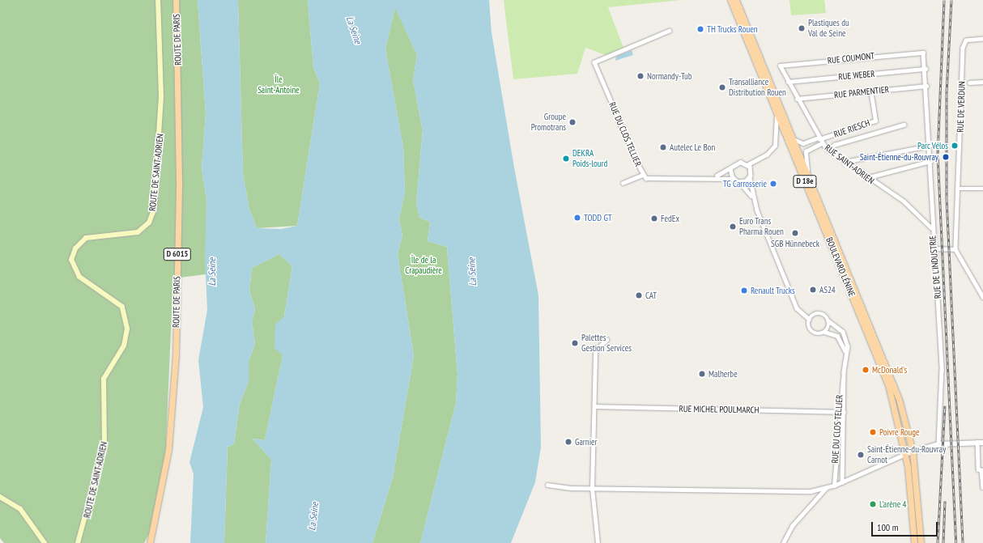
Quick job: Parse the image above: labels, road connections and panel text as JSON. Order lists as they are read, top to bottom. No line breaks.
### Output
{"streets":{"main road":["ROUTE DE PARIS","ROUTE DE SAINT-ADRIEN","D 18e","D 6015","BOULEVARD LÉNINE"],"street":["RUE COUMONT","RUE WEBER","RUE PARMENTIER","RUE DE VERDUN","RUE RIESCH","RUE DU CLOS TELLIER","RUE SAINT-ADRIEN","RUE DE L'INDUSTRIE","RUE MICHEL POULMARCH"]},"crossings":[["RUE COUMONT","RUE SAINT-ADRIEN"],["RUE COUMONT","RUE DE L'INDUSTRIE"],["RUE WEBER","RUE SAINT-ADRIEN"],["RUE WEBER","RUE DE L'INDUSTRIE"],["RUE PARMENTIER","RUE RIESCH"],["RUE PARMENTIER","RUE SAINT-ADRIEN"],["RUE PARMENTIER","RUE DE L'INDUSTRIE"],["RUE RIESCH","RUE SAINT-ADRIEN"],["RUE DU CLOS TELLIER","RUE MICHEL POULMARCH"],["RUE SAINT-ADRIEN","RUE DE L'INDUSTRIE"],["D 18e","BOULEVARD LÉNINE"]],"water":["La Seine"],"parks":["Île Saint-Antoine","Île de la Crapaudière"],"places":["Plastiques du Val de Seine","TH Trucks Rouen","Normandy-Tub","Transalliance Distribution Rouen","Groupe Promotrans","Parc Vélos","Autelec Le Bon","Saint-Étienne-du-Rouvray","DEKRA Poids-lourd","TG Carrosserie","TODD GT","FedEx","Euro Trans Pharma Rouen","SGB Hünnebeck","AS24","Renault Trucks","CAT","Palettes Gestion Services","McDonald's","Malherbe","Poivre Rouge","Garnier","Saint-Étienne-du-Rouvray Carnot","L'arène 4"],"scale_bar":"100 m"}
